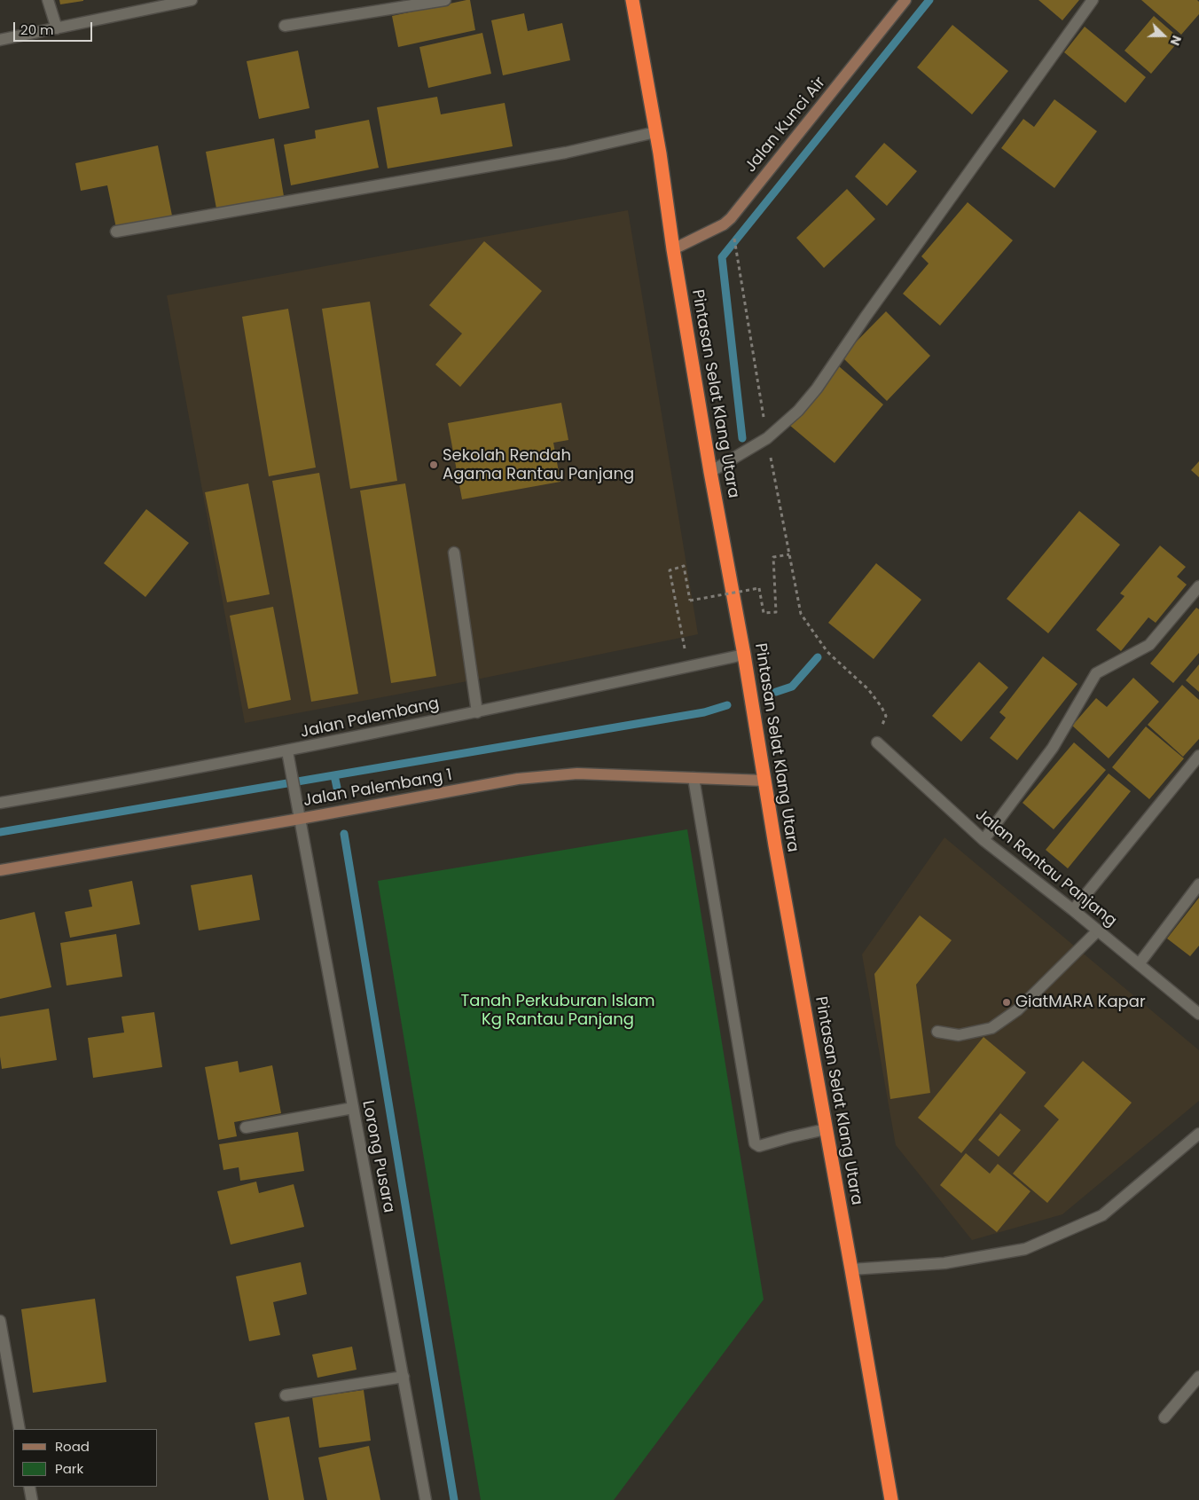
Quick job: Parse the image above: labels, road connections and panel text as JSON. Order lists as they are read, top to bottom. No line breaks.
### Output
{"streets":{"highway":["Pintasan Selat Klang Utara"],"street":["Jalan Kunci Air","Jalan Palembang","Jalan Palembang 1","Jalan Rantau Panjang","Lorong Pusara"]},"crossings":[["Jalan Kunci Air","Pintasan Selat Klang Utara"],["Pintasan Selat Klang Utara","Jalan Palembang"],["Pintasan Selat Klang Utara","Jalan Palembang 1"],["Jalan Palembang","Lorong Pusara"],["Jalan Palembang 1","Lorong Pusara"]],"parks":["Tanah Perkuburan Islam Kg Rantau Panjang"],"places":["Sekolah Rendah Agama Rantau Panjang","GiatMARA Kapar"],"legend":["Road","Park"],"scale_bar":"20 m","north":"right"}
